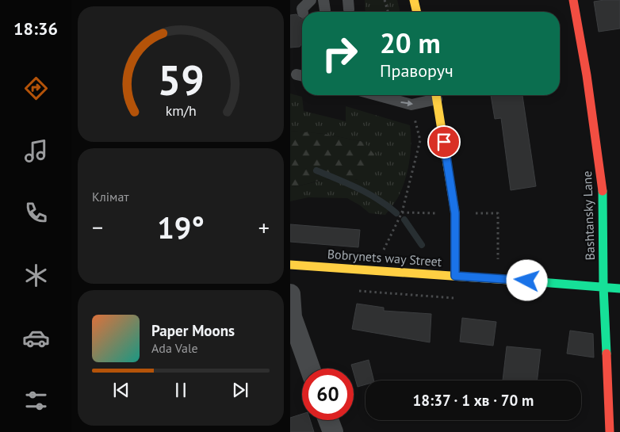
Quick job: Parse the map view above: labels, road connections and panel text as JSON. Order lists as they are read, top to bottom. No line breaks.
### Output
{"streets":{"street":["Bashtansky Lane","Bobrynets way Street"]},"crossings":[["Bashtansky Lane","Bobrynets way Street"]],"page":{"tabs":"18:36","turn":["20 m","Праворуч"],"tile":"Клімат","heat":["−","19°","+"],"song":["Paper Moons","Ada Vale"],"limit":"60","trip":"18:37 · 1 хв · 70 m","gauge":["59","km/h"]}}
